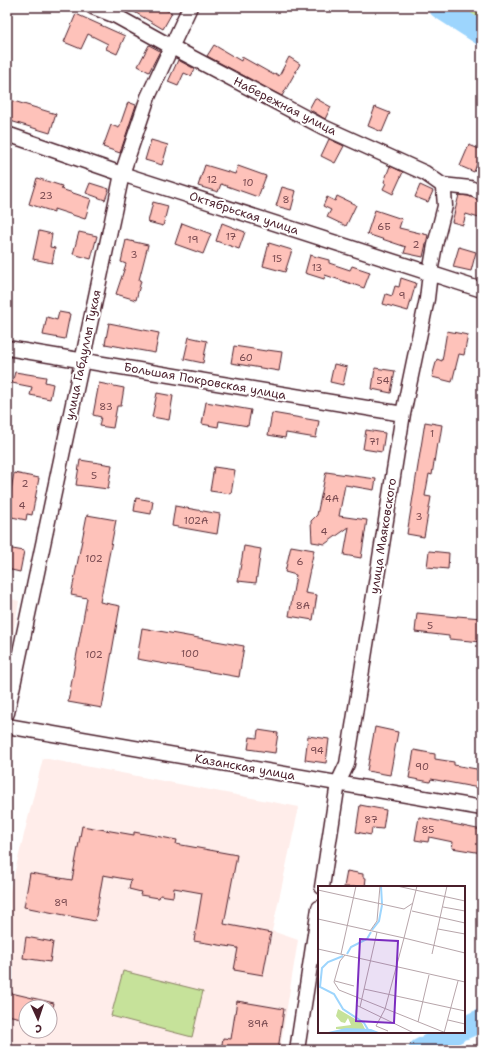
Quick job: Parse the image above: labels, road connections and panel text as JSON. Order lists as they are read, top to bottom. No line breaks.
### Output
{"streets":{"street":["Набережная улица","Октябрьская улица","улица Габдуллы Тукая","Большая Покровская улица","улица Маяковского","Казанская улица"]},"crossings":[["Набережная улица","улица Габдуллы Тукая"],["Набережная улица","улица Маяковского"],["Октябрьская улица","улица Габдуллы Тукая"],["Октябрьская улица","улица Маяковского"],["улица Габдуллы Тукая","Большая Покровская улица"],["Большая Покровская улица","улица Маяковского"],["улица Маяковского","Казанская улица"]],"house_numbers":["12","10","23","8","6Б","17","19","2","3","15","13","9","60","54","83","1","71","5","2","4А","4","3","102А","4","102","6","8А","5","100","102","94","90","87","85","89","89А"],"north":"bottom"}
